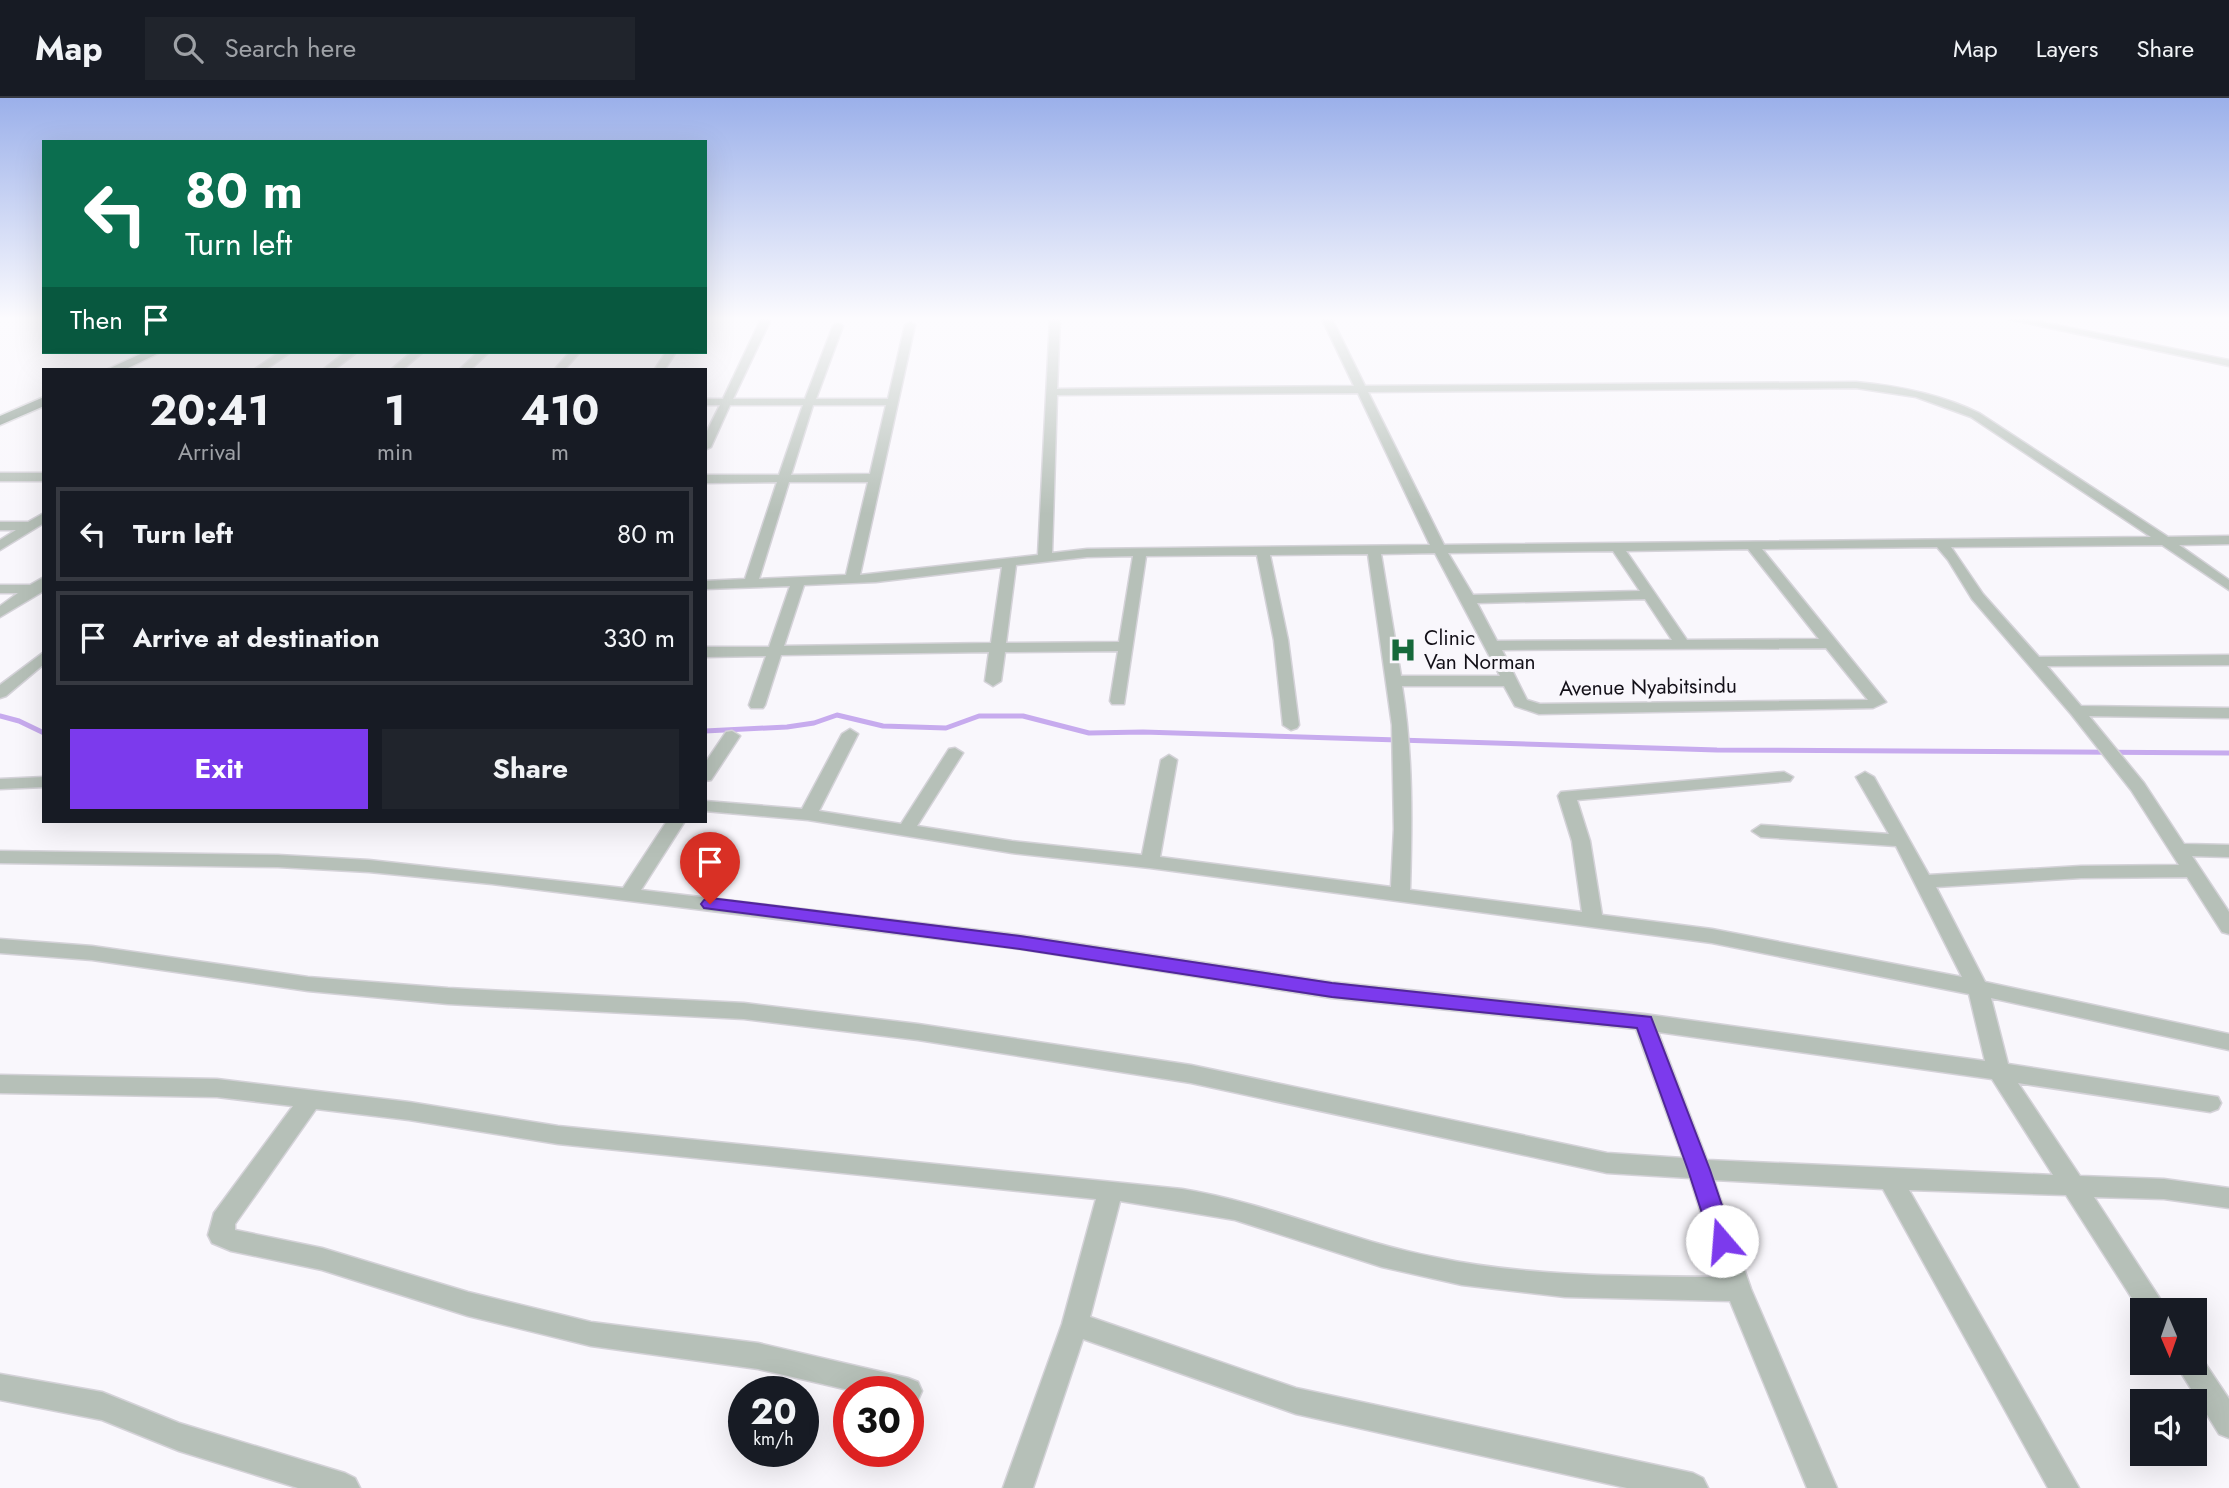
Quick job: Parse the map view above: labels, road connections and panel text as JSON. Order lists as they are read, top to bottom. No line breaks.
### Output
{"streets":{"street":["Avenue Nyabitsindu"]},"places":{"hospital":["Clinic Van Norman"]},"north":"bottom","page":{"header":"Map","search":"Search here","nav":["Map","Layers","Share"],"turn":["80 m","Turn left"],"then":"Then","eta":["20:41","Arrival","1","min","410","m"],"list":[{"name":"Turn left","value":"80 m"},{"name":"Arrive at destination","value":"330 m"}],"buttons":["Exit","Share"],"speed":"20 km/h","limit":"30"}}
